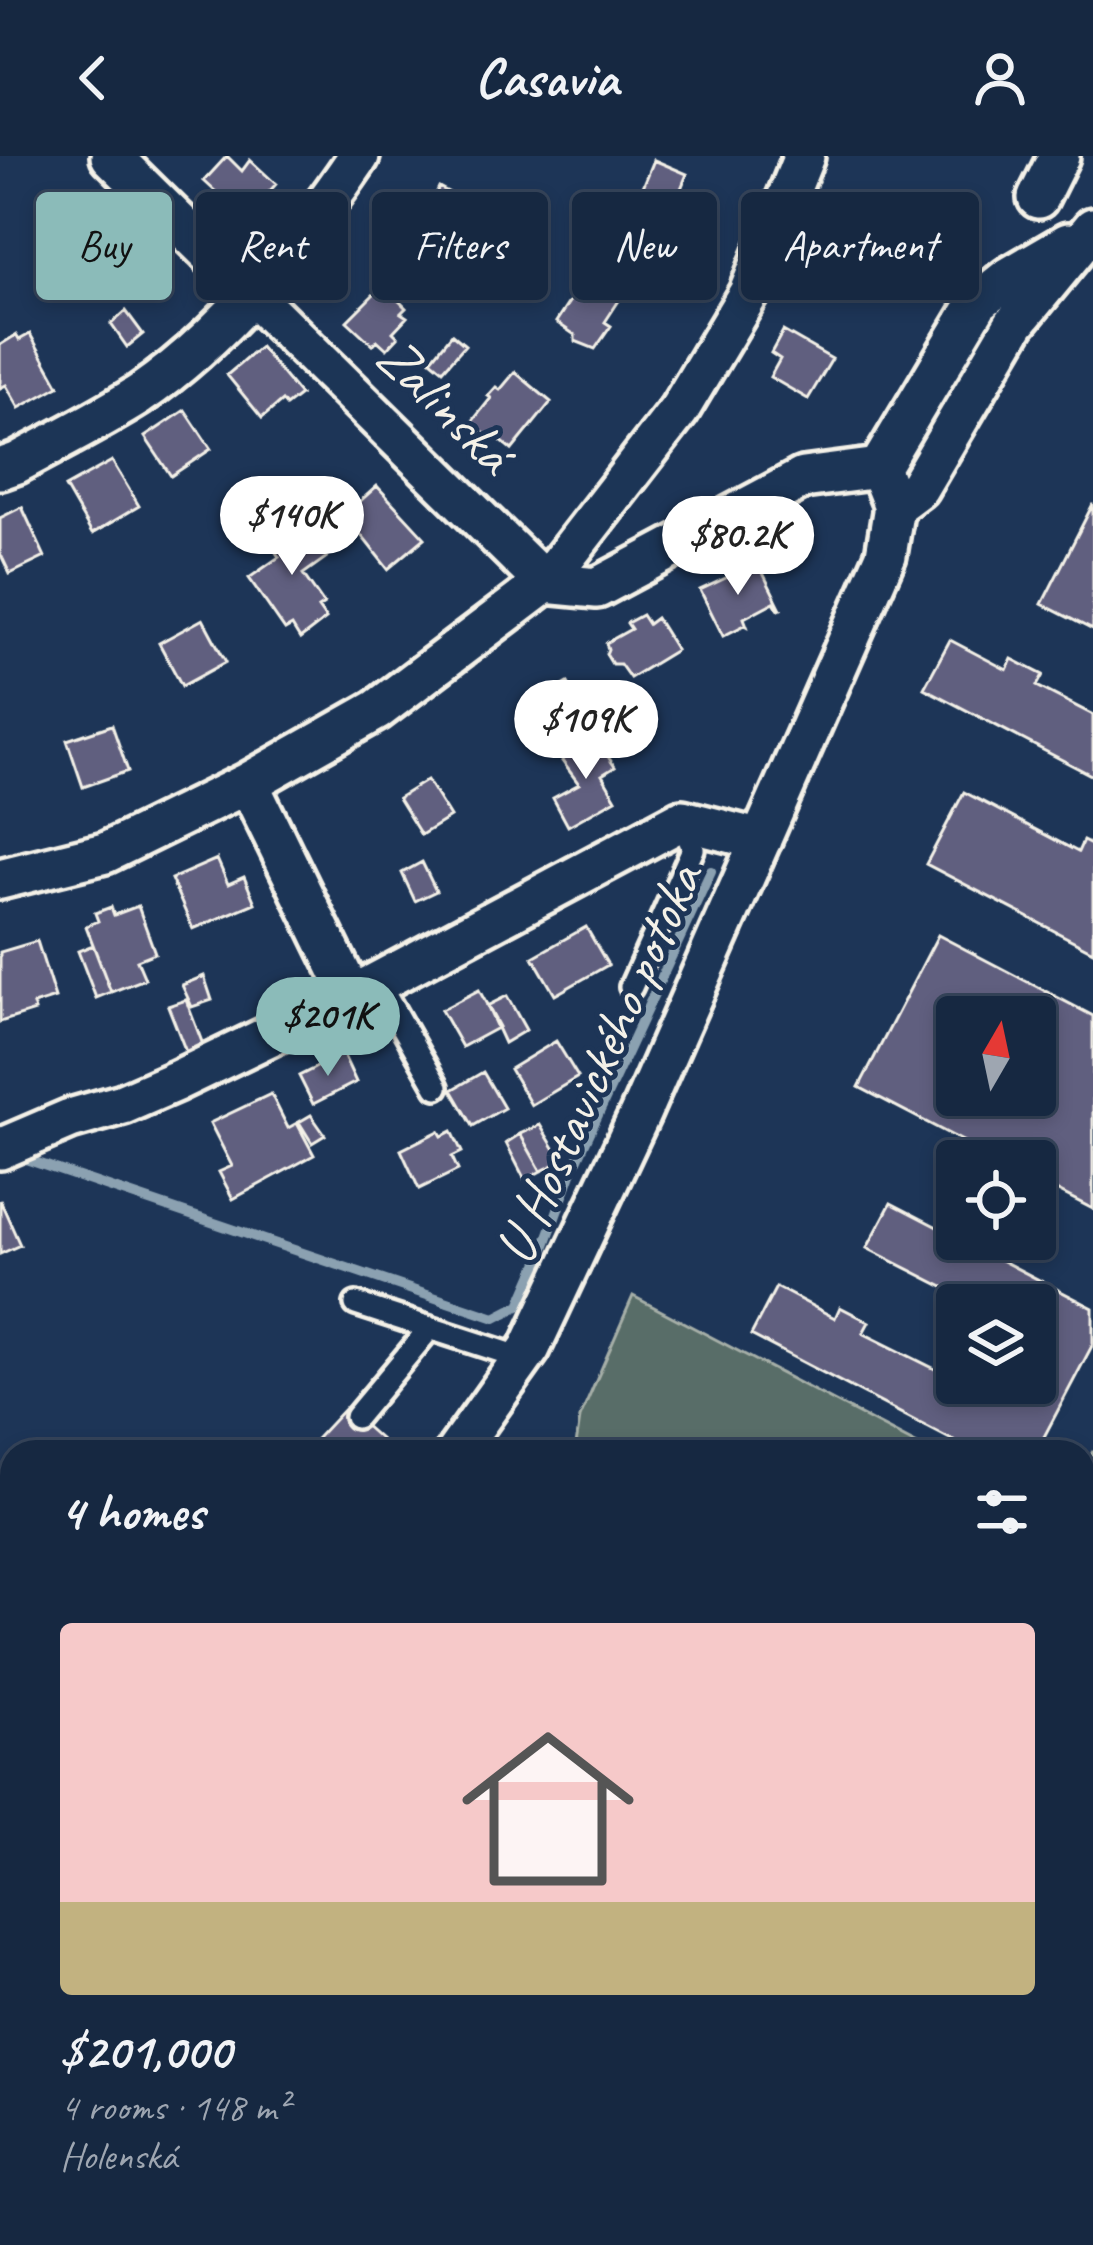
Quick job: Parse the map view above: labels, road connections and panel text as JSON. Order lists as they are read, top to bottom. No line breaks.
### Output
{"streets":{"street":["Zalinská","U Hostavického potoka"]},"north":"top","page":{"header":"Casavia","chip":["Buy","Rent","Filters","New","Apartment"],"price":["$140K","$80.2K","$109K","$201K"],"heading":"4 homes","list":[{"name":"$201,000","note":"4 rooms · 148 m² · Holenská"}]}}
